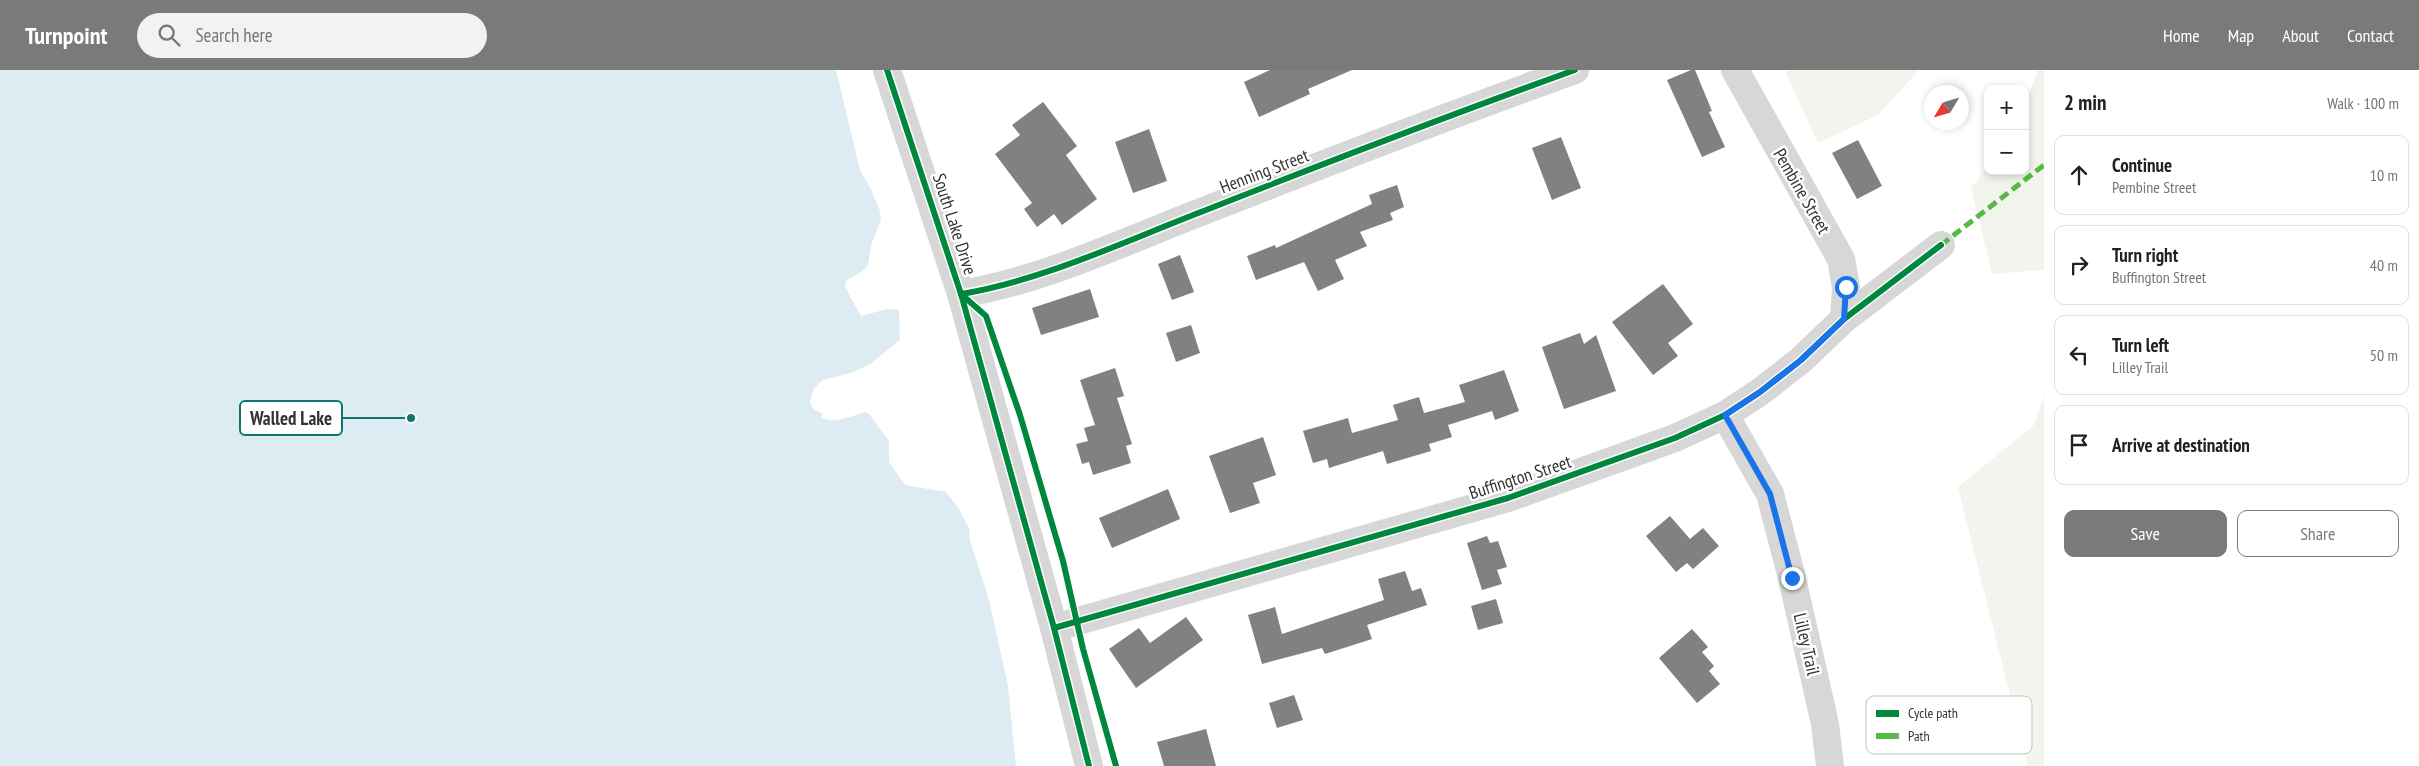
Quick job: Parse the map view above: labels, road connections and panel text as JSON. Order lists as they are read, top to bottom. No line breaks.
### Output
{"streets":{"street":["Henning Street","Pembine Street","South Lake Drive","Buffington Street","Lilley Trail"]},"crossings":[["Henning Street","South Lake Drive"],["Pembine Street","Buffington Street"],["South Lake Drive","Buffington Street"],["Buffington Street","Lilley Trail"]],"places":["Walled Lake"],"legend":["Cycle path","Path"],"north":"bottom left","page":{"header":"Turnpoint","search":"Search here","nav":["Home","Map","About","Contact"],"heading":["2 min","Walk · 100 m"],"map_buttons":["+","−"],"list":[["Continue","Pembine Street","10 m"],["Turn right","Buffington Street","40 m"],["Turn left","Lilley Trail","50 m"],"Arrive at destination"],"buttons":["Save","Share"]}}
